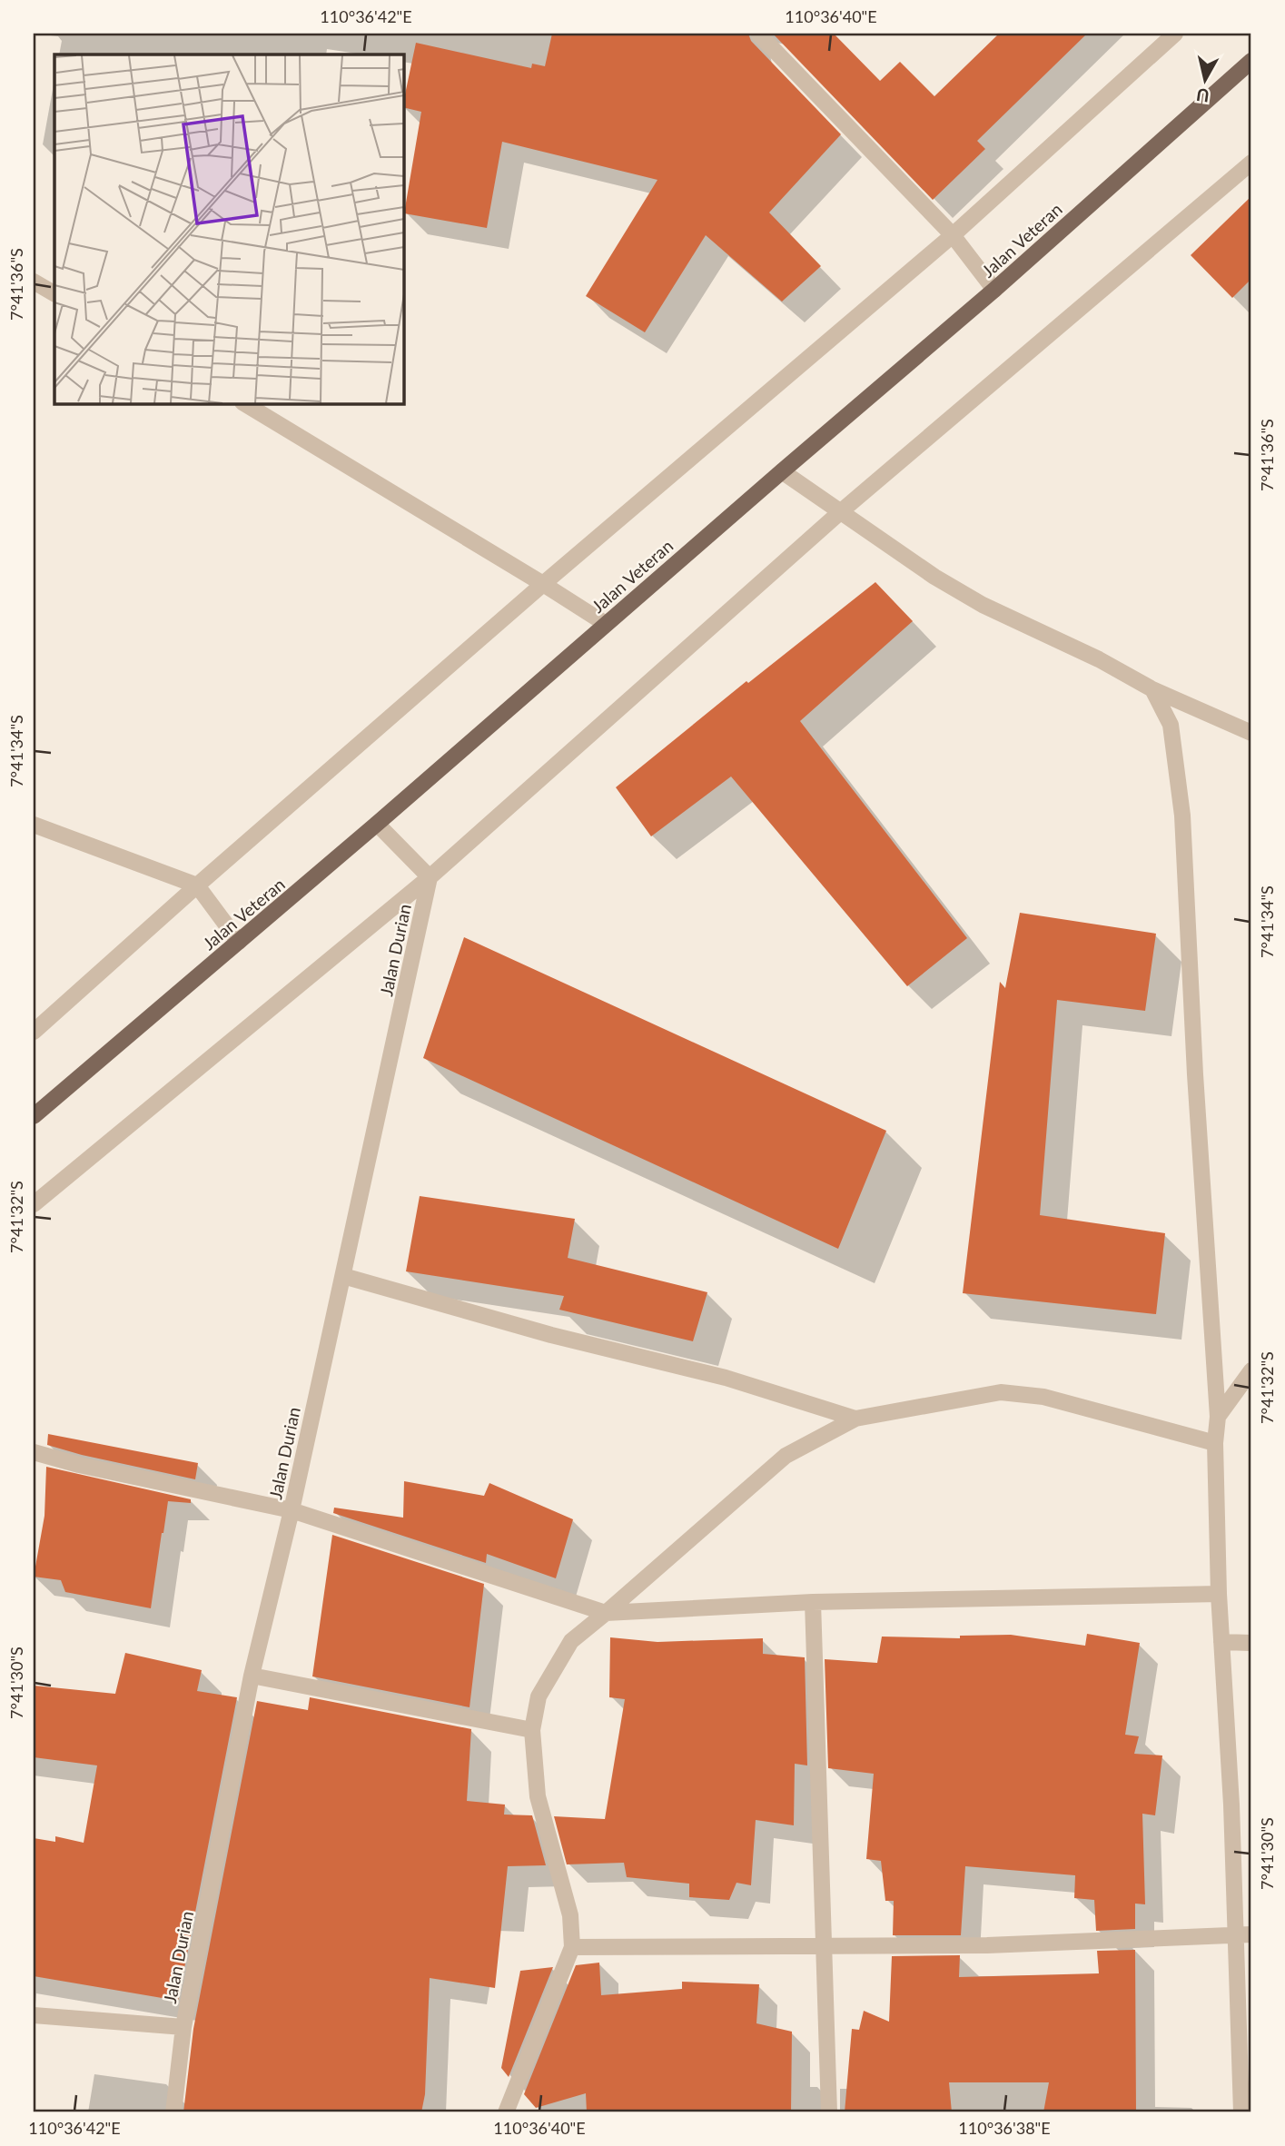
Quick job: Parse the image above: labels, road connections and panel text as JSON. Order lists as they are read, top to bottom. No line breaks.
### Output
{"streets":{"main road":["Jalan Veteran"],"street":["Jalan Durian"]},"north":"bottom","coordinates":["110°36'42\"E","110°36'40\"E","7°41'36\"S","7°41'34\"S","7°41'32\"S","7°41'30\"S","110°36'38\"E"]}
